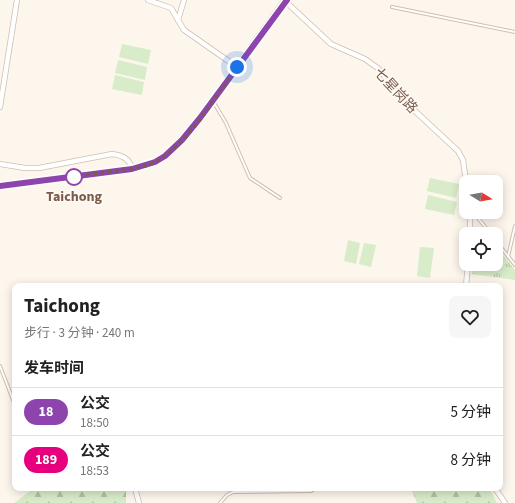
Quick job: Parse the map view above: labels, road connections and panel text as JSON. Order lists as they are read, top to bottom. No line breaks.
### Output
{"streets":{"street":["七星岗路"]},"places":["Taichong"],"lines":["bus line 18"],"north":"right","page":{"heading":[["Taichong","步行 · 3 分钟 · 240 m"],"发车时间"],"list":[{"mark":"18","name":"公交","note":"18:50","value":"5 分钟"},{"mark":"189","name":"公交","note":"18:53","value":"8 分钟"}]}}
